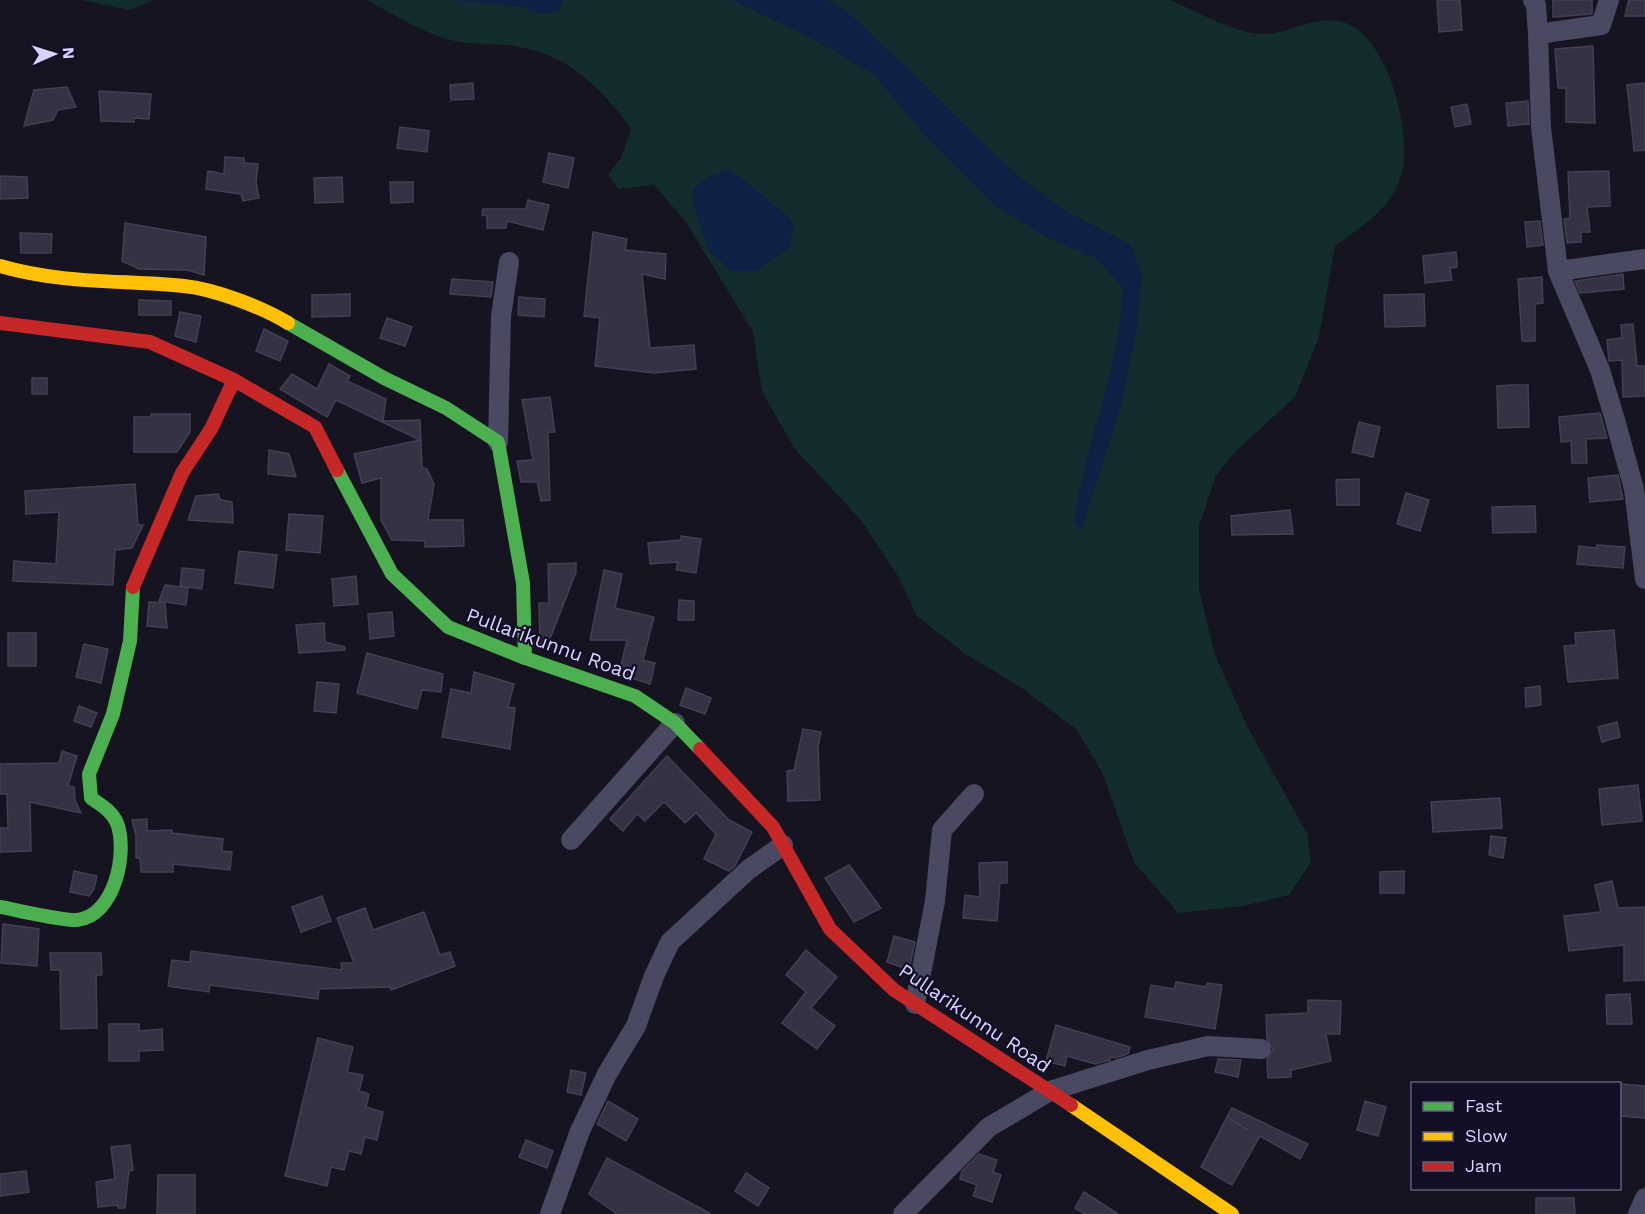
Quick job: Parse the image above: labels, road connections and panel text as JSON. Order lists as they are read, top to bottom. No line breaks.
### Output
{"streets":{"main road":["Pullarikunnu Road"]},"legend":["Fast","Slow","Jam"],"north":"right"}
